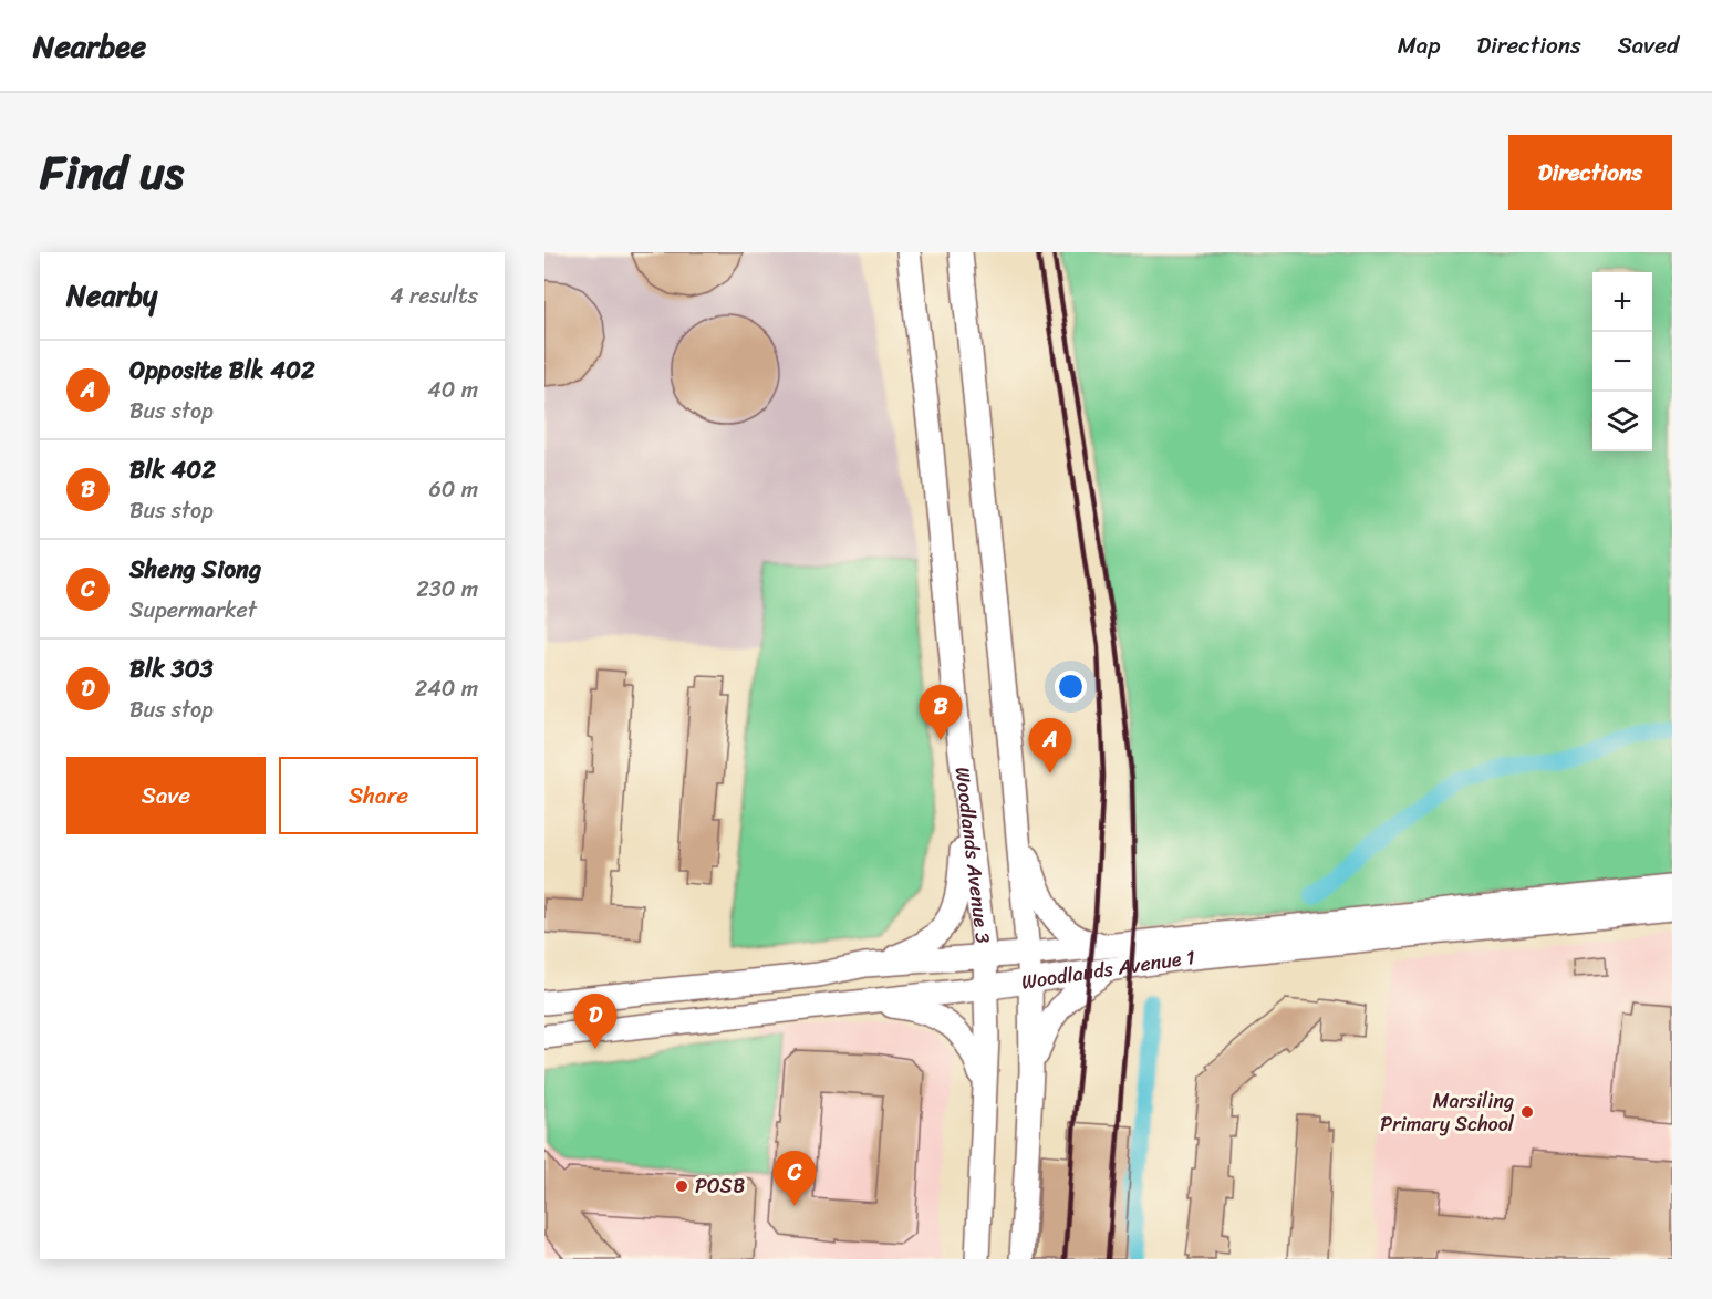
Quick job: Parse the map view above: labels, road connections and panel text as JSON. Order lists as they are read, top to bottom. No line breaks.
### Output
{"streets":{"main road":["Woodlands Avenue 3","Woodlands Avenue 1"]},"crossings":[["Woodlands Avenue 3","Woodlands Avenue 1"]],"places":["Marsiling Primary School","POSB"],"page":{"header":"Nearbee","nav":["Map","Directions","Saved"],"title":"Find us","buttons":["Directions",["Save","Share"]],"heading":["Nearby","4 results"],"map_buttons":["+","−"],"list":[{"mark":"A","name":"Opposite Blk 402","note":"Bus stop","value":"40 m"},{"mark":"B","name":"Blk 402","note":"Bus stop","value":"60 m"},{"mark":"C","name":"Sheng Siong","note":"Supermarket","value":"230 m"},{"mark":"D","name":"Blk 303","note":"Bus stop","value":"240 m"}],"pins":["B","A","D","C"]}}
